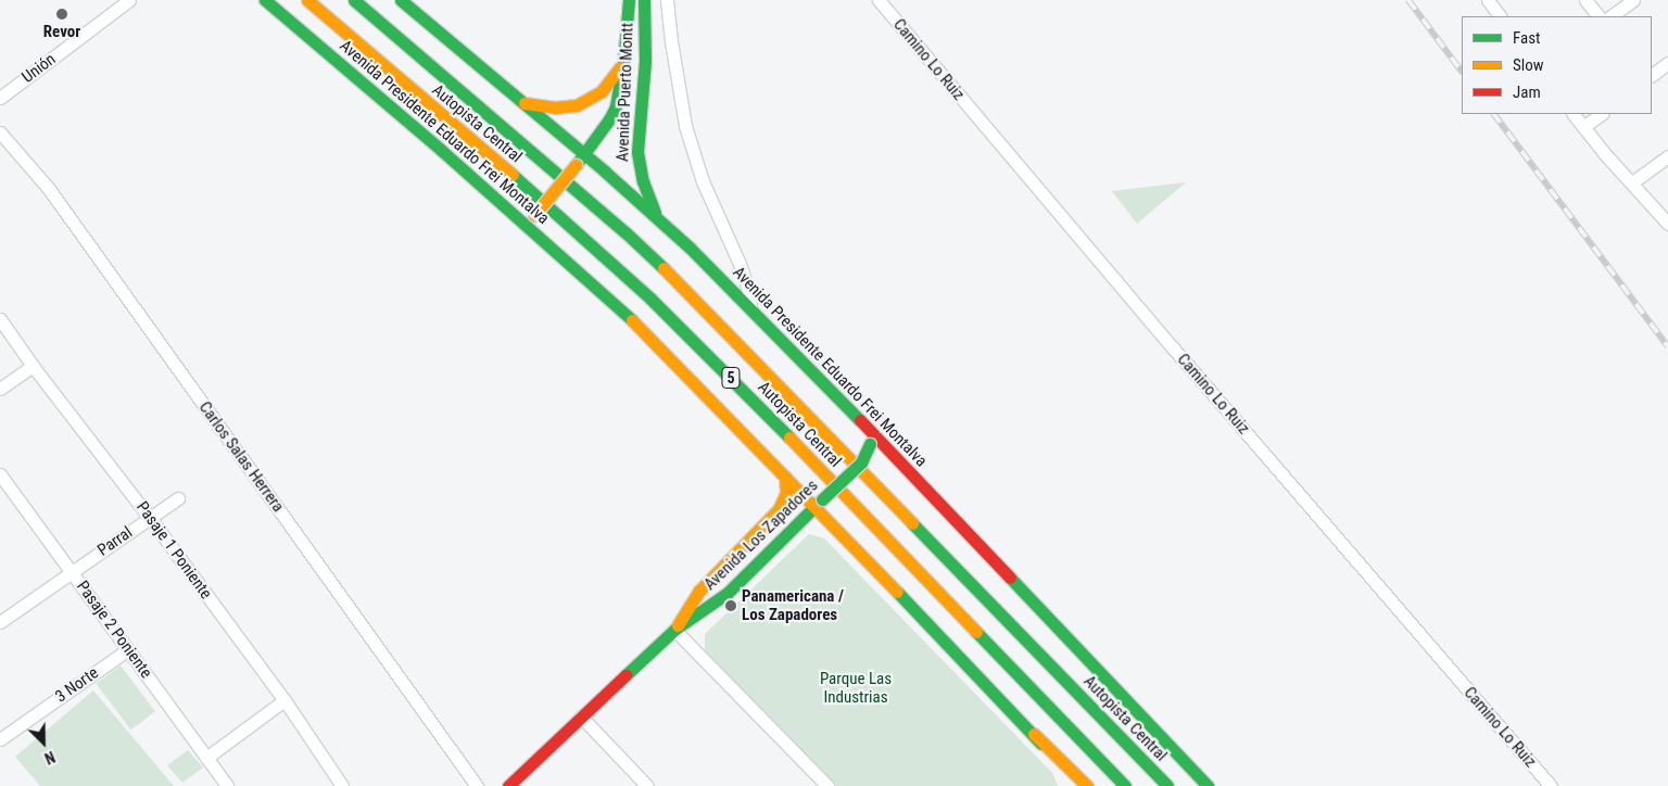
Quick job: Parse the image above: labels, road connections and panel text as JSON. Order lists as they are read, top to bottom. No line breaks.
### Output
{"streets":{"main road":["Avenida Puerto Montt","Autopista Central","Avenida Presidente Eduardo Frei Montalva","5","Avenida Los Zapadores"],"street":["Camino Lo Ruiz","Unión","Carlos Salas Herrera","Parral","Pasaje 1 Poniente","Pasaje 2 Poniente","3 Norte"]},"crossings":[["Avenida Puerto Montt","Avenida Presidente Eduardo Frei Montalva"],["Avenida Presidente Eduardo Frei Montalva","Avenida Los Zapadores"],["Parral","Pasaje 1 Poniente"],["Parral","Pasaje 2 Poniente"],["Pasaje 2 Poniente","3 Norte"]],"parks":["Parque Las Industrias"],"places":["Revor","Panamericana / Los Zapadores"],"legend":["Fast","Slow","Jam"],"north":"bottom right"}
